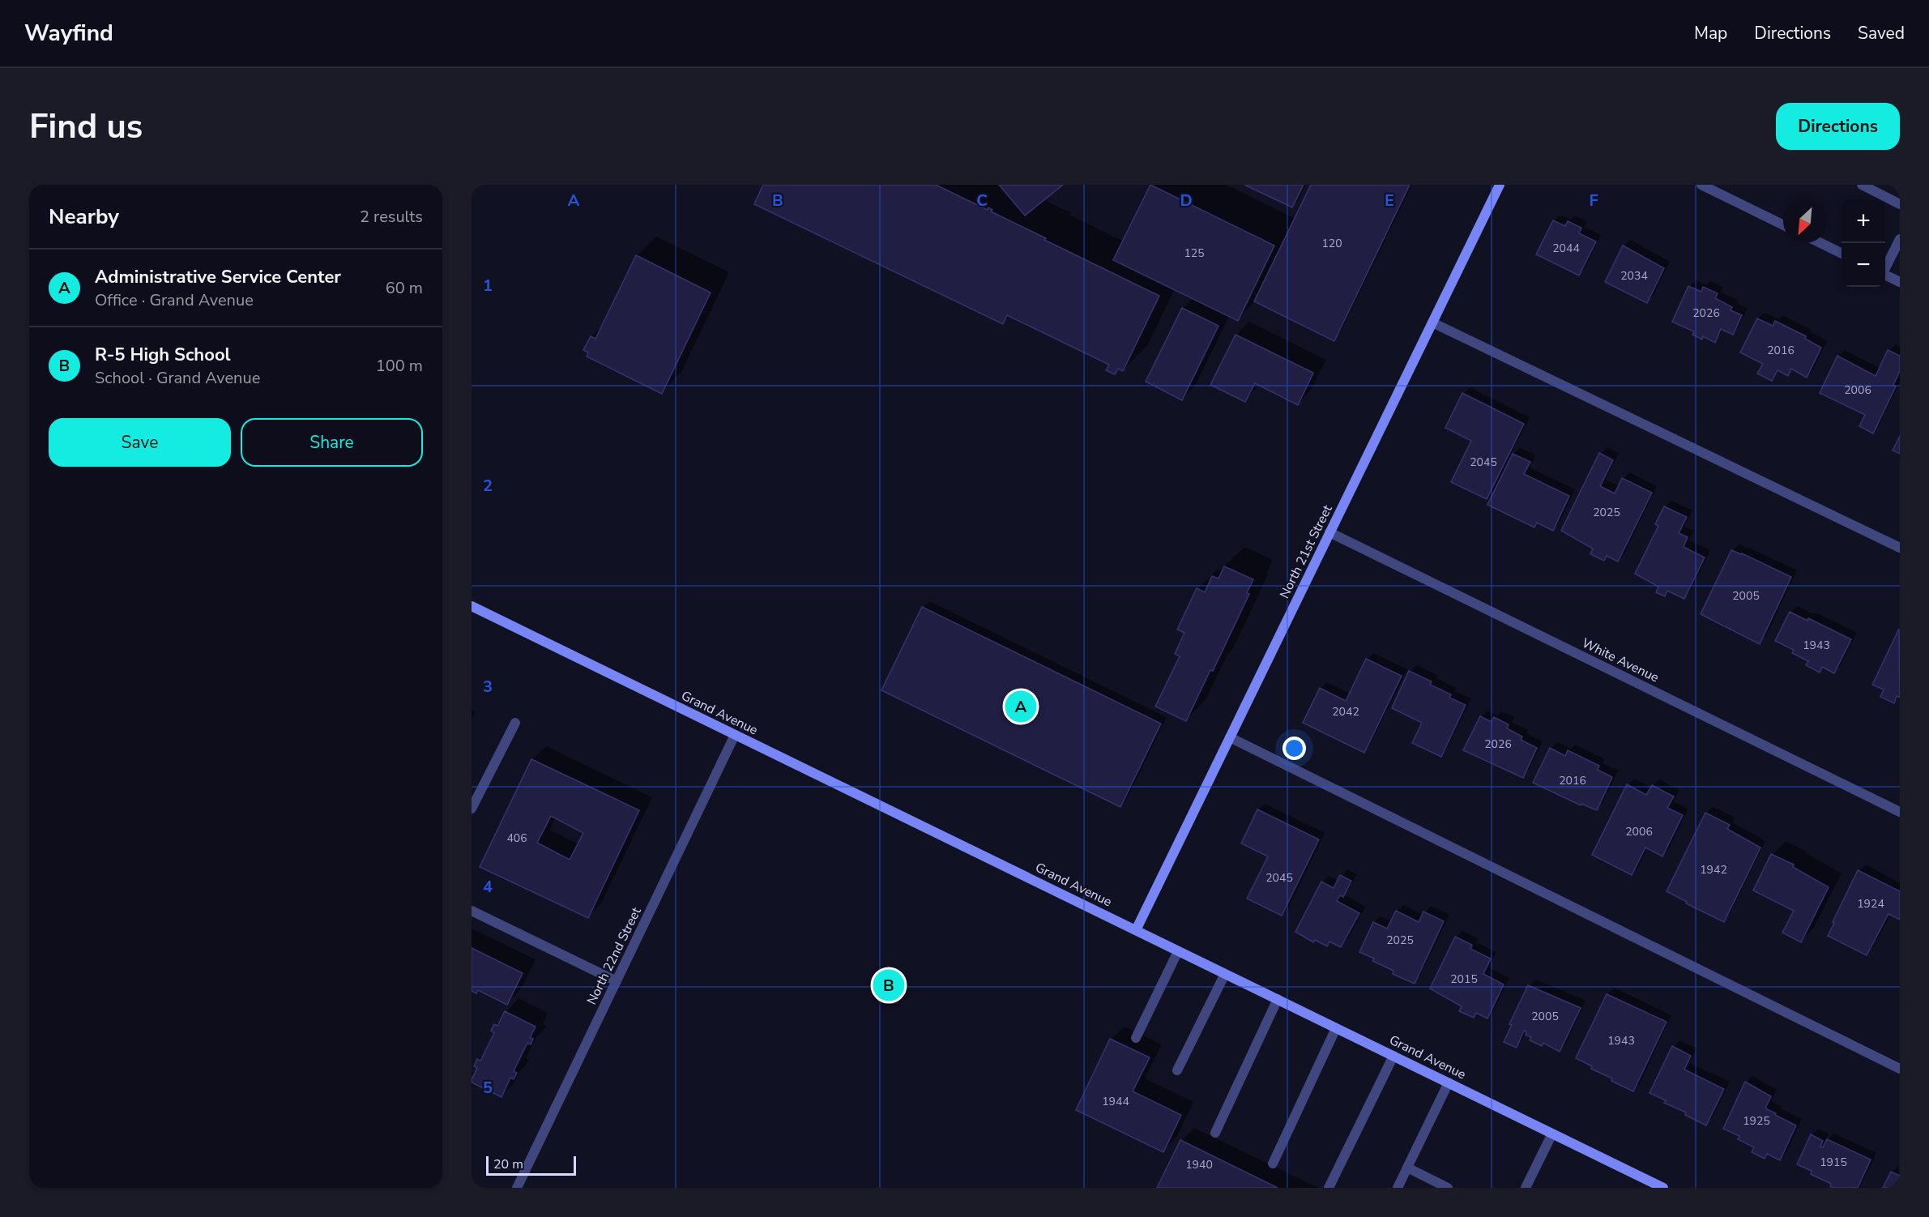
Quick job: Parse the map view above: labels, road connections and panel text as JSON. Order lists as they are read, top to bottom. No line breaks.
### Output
{"streets":{"street":["North 21st Street","White Avenue","Grand Avenue","North 22nd Street"]},"crossings":[["North 21st Street","White Avenue"],["North 21st Street","Grand Avenue"],["Grand Avenue","North 22nd Street"]],"house_numbers":["120","2044","125","2034","2026","2016","2006","2045","2025","2005","1943","2042","2026","2016","2006","406","1942","2045","1924","2025","2015","2005","1943","1944","1925","1915","1940"],"scale_bar":"20 m","north":"bottom left","page":{"header":"Wayfind","nav":["Map","Directions","Saved"],"buttons":["Directions",["Save","Share"]],"title":"Find us","heading":["Nearby","2 results"],"map_buttons":["+","−"],"list":[{"mark":"A","name":"Administrative Service Center","note":"Office · Grand Avenue","value":"60 m"},{"mark":"B","name":"R-5 High School","note":"School · Grand Avenue","value":"100 m"}],"pins":["A","B"],"scale":"20 m"},"grid":{"columns":["A","B","C","D","E","F"],"rows":["1","2","3","4","5"]}}
